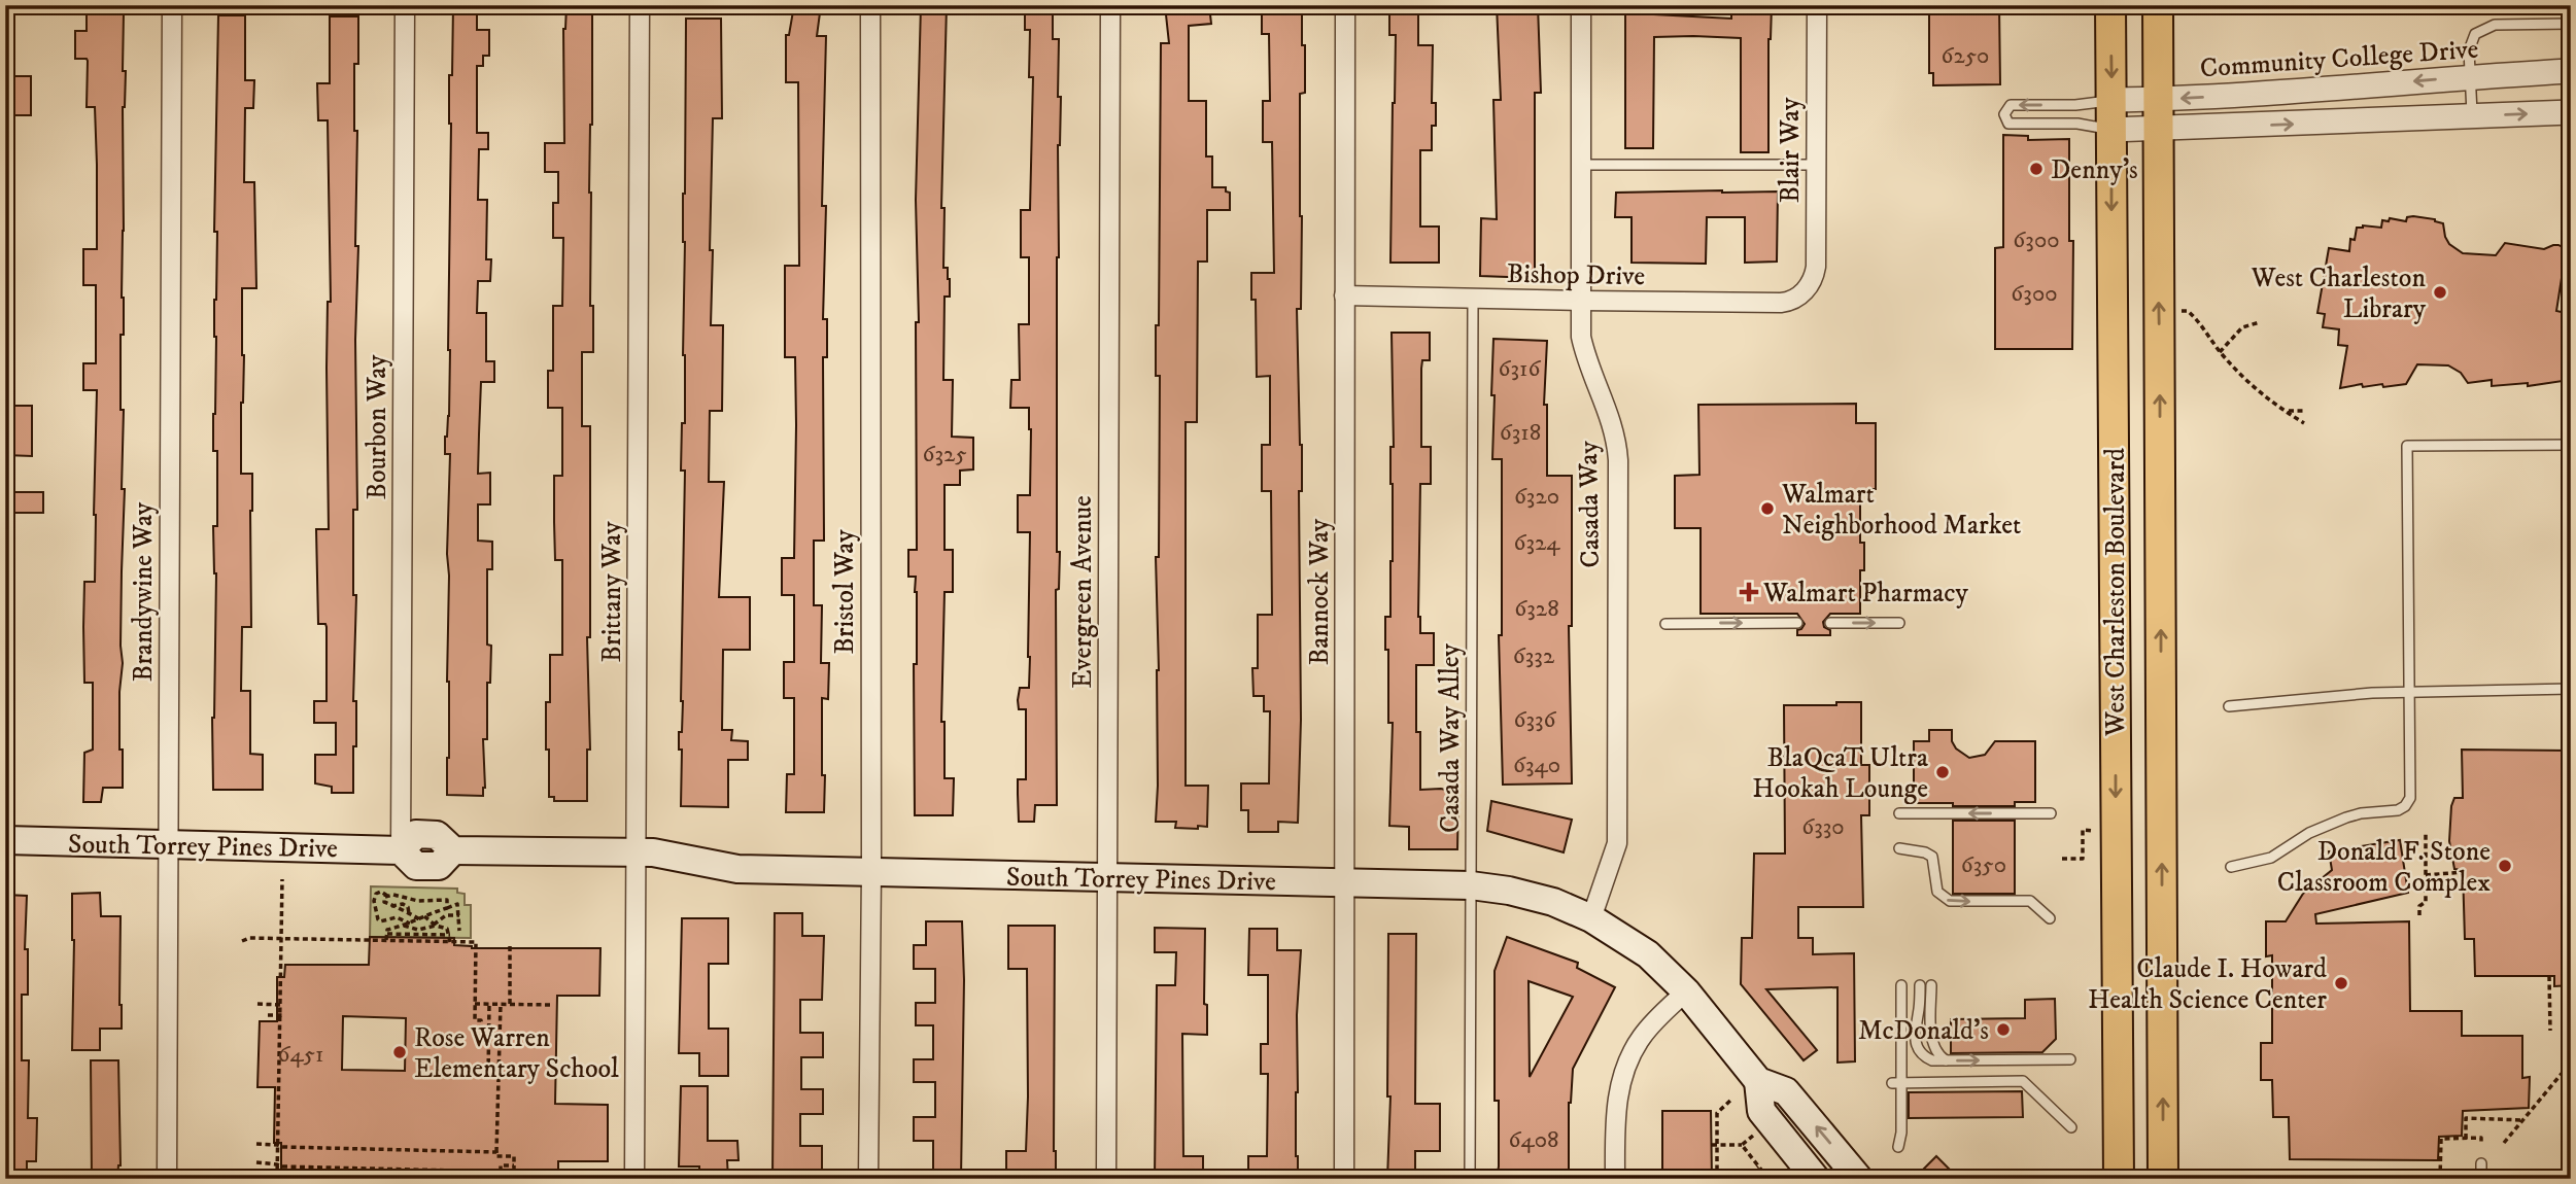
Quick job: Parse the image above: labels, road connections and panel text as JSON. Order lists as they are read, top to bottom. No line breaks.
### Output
{"streets":{"main road":["West Charleston Boulevard","South Torrey Pines Drive"],"street":["Community College Drive","Blair Way","Bishop Drive","Bourbon Way","Casada Way","Brandywine Way","Brittany Way","Bristol Way","Evergreen Avenue","Bannock Way"],"lane":["Casada Way Alley"]},"crossings":[["Community College Drive","West Charleston Boulevard"],["Blair Way","Bishop Drive"],["Bishop Drive","Casada Way"],["Bishop Drive","Bannock Way"],["Bishop Drive","Casada Way Alley"],["Bourbon Way","South Torrey Pines Drive"],["Casada Way","South Torrey Pines Drive"],["Brandywine Way","South Torrey Pines Drive"],["Brittany Way","South Torrey Pines Drive"],["Bristol Way","South Torrey Pines Drive"],["Evergreen Avenue","South Torrey Pines Drive"],["Bannock Way","South Torrey Pines Drive"],["Casada Way Alley","South Torrey Pines Drive"]],"places":{"other":["Denny's","West Charleston Library","Walmart Neighborhood Market","BlaQcaT Ultra Hookah Lounge","Donald F. Stone Classroom Complex","Claude I. Howard Health Science Center","McDonald's","Rose Warren Elementary School"],"health":["Walmart Pharmacy"]},"house_numbers":["6250","6300","6300","6316","6318","6325","6320","6324","6328","6332","6336","6340","6330","6350","6451","6408"]}
